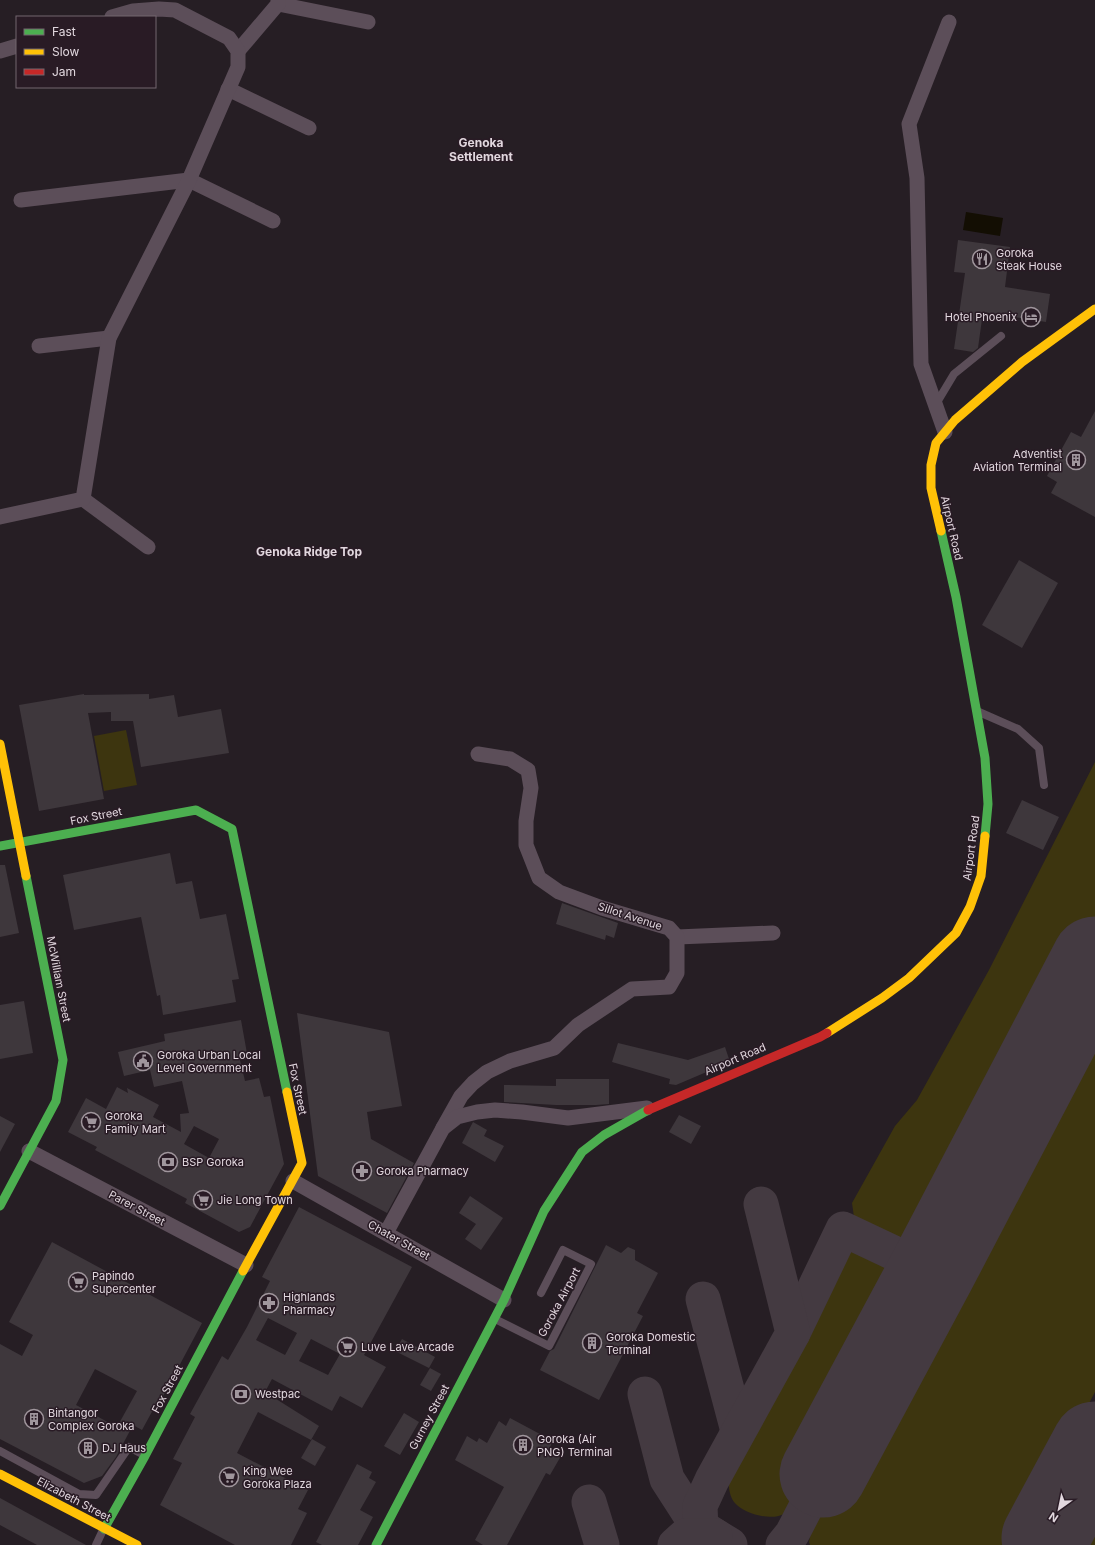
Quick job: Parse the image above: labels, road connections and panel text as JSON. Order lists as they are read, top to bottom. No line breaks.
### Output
{"streets":{"street":["Airport Road","Fox Street","Sillot Avenue","McWilliam Street","Parer Street","Chater Street","Gurney Street","Elizabeth Street"],"lane":["Goroka Airport"]},"crossings":[["Airport Road","Chater Street"],["Airport Road","Gurney Street"],["Fox Street","McWilliam Street"],["Fox Street","Parer Street"],["Fox Street","Chater Street"],["Fox Street","Elizabeth Street"],["McWilliam Street","Parer Street"],["Chater Street","Gurney Street"],["Goroka Airport","Gurney Street"]],"districts":["Genoka Settlement","Genoka Ridge Top"],"places":{"restaurant":["Goroka Steak House"],"hotel":["Hotel Phoenix"],"building":["Adventist Aviation Terminal","Goroka Domestic Terminal","Bintangor Complex Goroka","Goroka (Air PNG) Terminal","DJ Haus"],"public building":["Goroka Urban Local Level Government"],"supermarket":["Goroka Family Mart","Jie Long Town","Papindo Supercenter","Luve Lave Arcade","King Wee Goroka Plaza"],"bank":["BSP Goroka","Westpac"],"pharmacy":["Goroka Pharmacy","Highlands Pharmacy"]},"legend":["Fast","Slow","Jam"],"north":"bottom left"}
